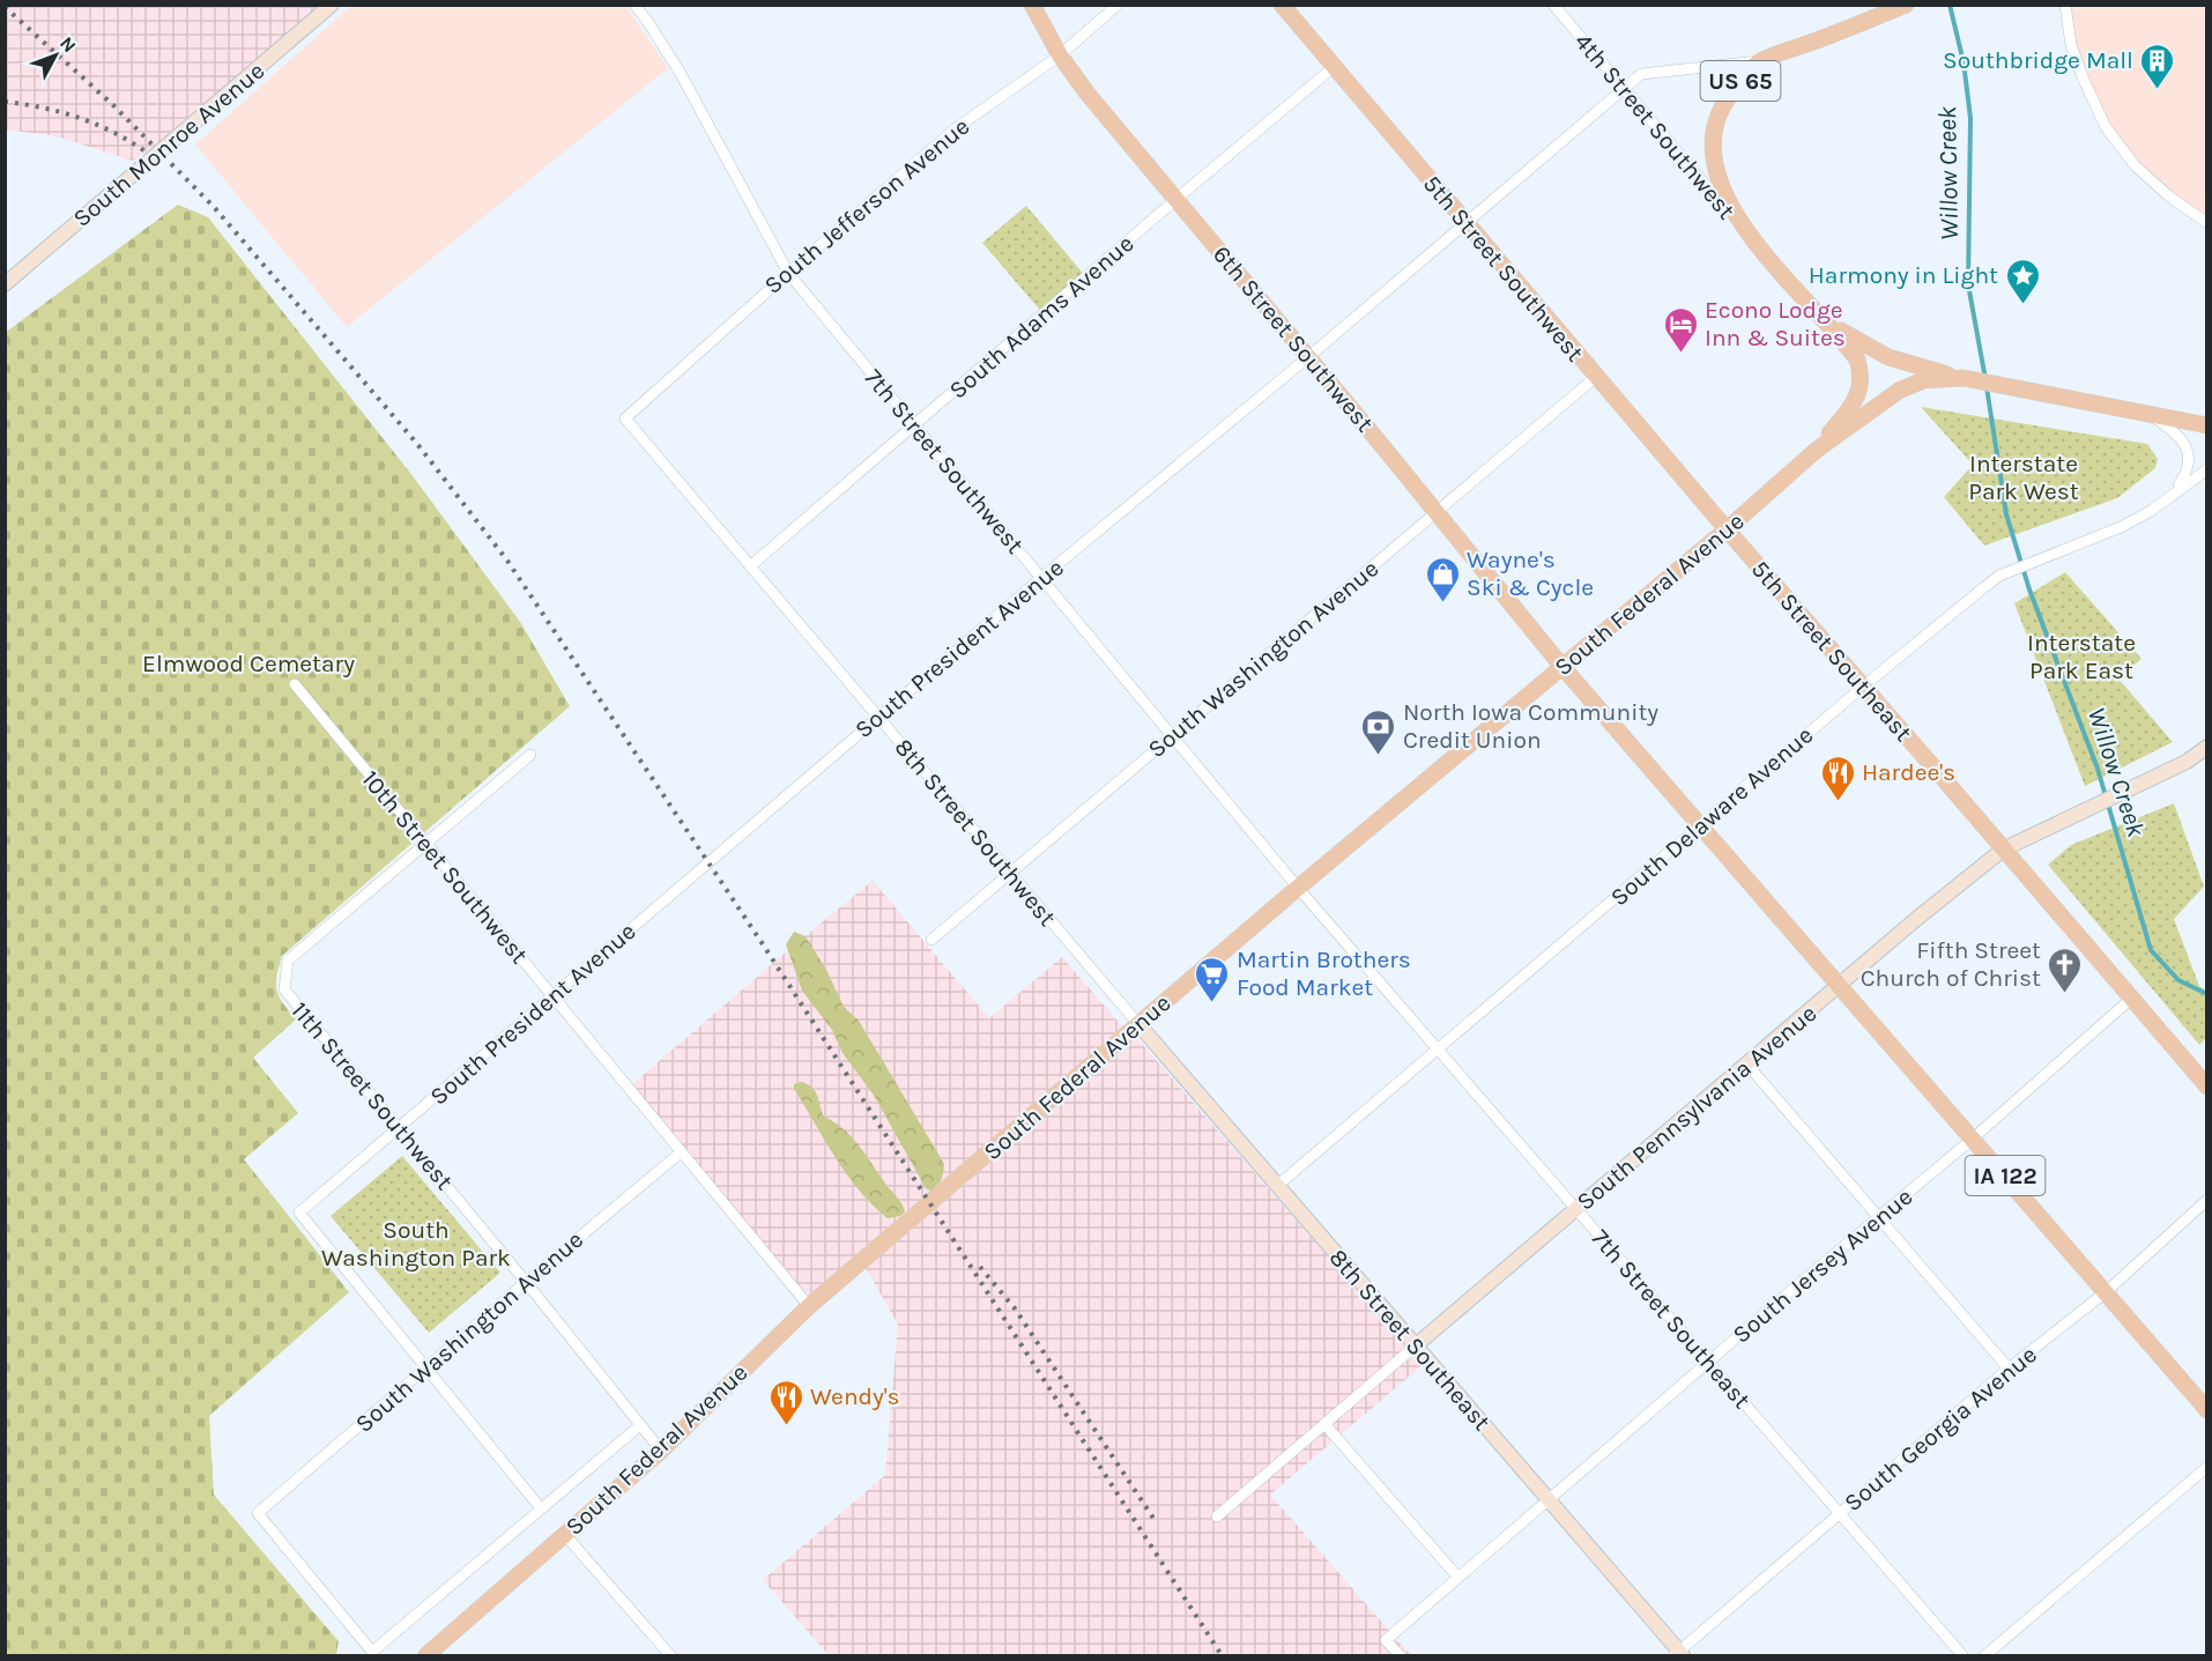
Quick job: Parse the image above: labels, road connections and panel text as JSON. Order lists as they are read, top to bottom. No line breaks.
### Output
{"streets":{"main road":["US 65","5th Street Southwest","6th Street Southwest","South Federal Avenue","5th Street Southeast","IA 122"],"street":["4th Street Southwest","South Monroe Avenue","South Jefferson Avenue","South Adams Avenue","7th Street Southwest","South President Avenue","South Washington Avenue","South Delaware Avenue","8th Street Southwest","10th Street Southwest","11th Street Southwest","South Pennsylvania Avenue","South Jersey Avenue","7th Street Southeast","8th Street Southeast","South Georgia Avenue"]},"crossings":[["US 65","4th Street Southwest"],["US 65","South Federal Avenue"],["US 65","South Delaware Avenue"],["4th Street Southwest","South President Avenue"],["South Jefferson Avenue","6th Street Southwest"],["South Jefferson Avenue","7th Street Southwest"],["South Jefferson Avenue","8th Street Southwest"],["5th Street Southwest","South Adams Avenue"],["5th Street Southwest","South Federal Avenue"],["5th Street Southwest","South President Avenue"],["5th Street Southwest","5th Street Southeast"],["5th Street Southwest","South Washington Avenue"],["South Adams Avenue","6th Street Southwest"],["South Adams Avenue","7th Street Southwest"],["South Adams Avenue","8th Street Southwest"],["6th Street Southwest","South Federal Avenue"],["6th Street Southwest","South President Avenue"],["6th Street Southwest","South Washington Avenue"],["6th Street Southwest","IA 122"],["7th Street Southwest","South Federal Avenue"],["7th Street Southwest","South President Avenue"],["7th Street Southwest","South Washington Avenue"],["7th Street Southwest","7th Street Southeast"],["South Federal Avenue","5th Street Southeast"],["South Federal Avenue","South Delaware Avenue"],["South Federal Avenue","8th Street Southwest"],["South Federal Avenue","10th Street Southwest"],["South Federal Avenue","11th Street Southwest"],["South Federal Avenue","IA 122"],["South Federal Avenue","7th Street Southeast"],["South Federal Avenue","8th Street Southeast"],["South President Avenue","South Washington Avenue"],["South President Avenue","8th Street Southwest"],["South President Avenue","10th Street Southwest"],["South President Avenue","11th Street Southwest"],["5th Street Southeast","South Delaware Avenue"],["5th Street Southeast","South Pennsylvania Avenue"],["5th Street Southeast","South Jersey Avenue"],["South Washington Avenue","8th Street Southwest"],["South Washington Avenue","10th Street Southwest"],["South Washington Avenue","11th Street Southwest"],["South Delaware Avenue","IA 122"],["South Delaware Avenue","7th Street Southeast"],["South Delaware Avenue","8th Street Southeast"],["8th Street Southwest","8th Street Southeast"],["10th Street Southwest","11th Street Southwest"],["South Pennsylvania Avenue","IA 122"],["South Pennsylvania Avenue","7th Street Southeast"],["South Pennsylvania Avenue","8th Street Southeast"],["IA 122","South Jersey Avenue"],["IA 122","South Georgia Avenue"],["South Jersey Avenue","7th Street Southeast"],["South Jersey Avenue","8th Street Southeast"],["7th Street Southeast","South Georgia Avenue"],["8th Street Southeast","South Georgia Avenue"]],"water":["Willow Creek"],"parks":["Interstate Park West","Interstate Park East","Elmwood Cemetary","South Washington Park"],"places":{"building":["Southbridge Mall"],"place":["Harmony in Light"],"hotel":["Econo Lodge Inn & Suites"],"shop":["Wayne's Ski & Cycle"],"bank":["North Iowa Community Credit Union"],"restaurant":["Hardee's","Wendy's"],"church":["Fifth Street Church of Christ"],"supermarket":["Martin Brothers Food Market"]},"north":"top right"}
